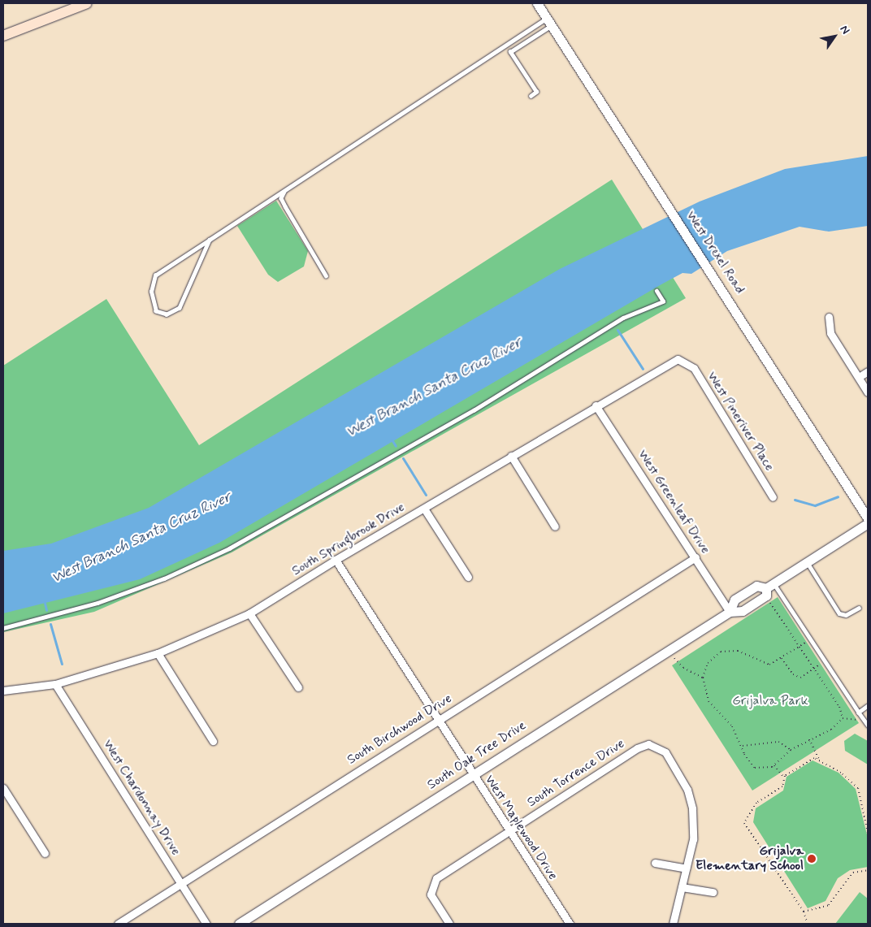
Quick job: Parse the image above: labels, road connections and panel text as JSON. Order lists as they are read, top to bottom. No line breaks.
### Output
{"streets":{"street":["West Drexel Road","West Pineriver Place","West Greenleaf Drive","South Springbrook Drive","South Birchwood Drive","South Oak Tree Drive","South Torrence Drive","West Chardonnay Drive","West Maplewood Drive"]},"crossings":[["West Pineriver Place","South Springbrook Drive"],["West Greenleaf Drive","South Springbrook Drive"],["West Greenleaf Drive","South Birchwood Drive"],["West Greenleaf Drive","South Oak Tree Drive"],["South Springbrook Drive","West Chardonnay Drive"],["South Springbrook Drive","West Maplewood Drive"],["South Birchwood Drive","West Chardonnay Drive"],["South Birchwood Drive","West Maplewood Drive"],["South Oak Tree Drive","West Maplewood Drive"],["South Torrence Drive","West Maplewood Drive"]],"water":["West Branch Santa Cruz River"],"parks":["Grijalva Park"],"places":["Grijalva Elementary School"],"north":"top right"}
